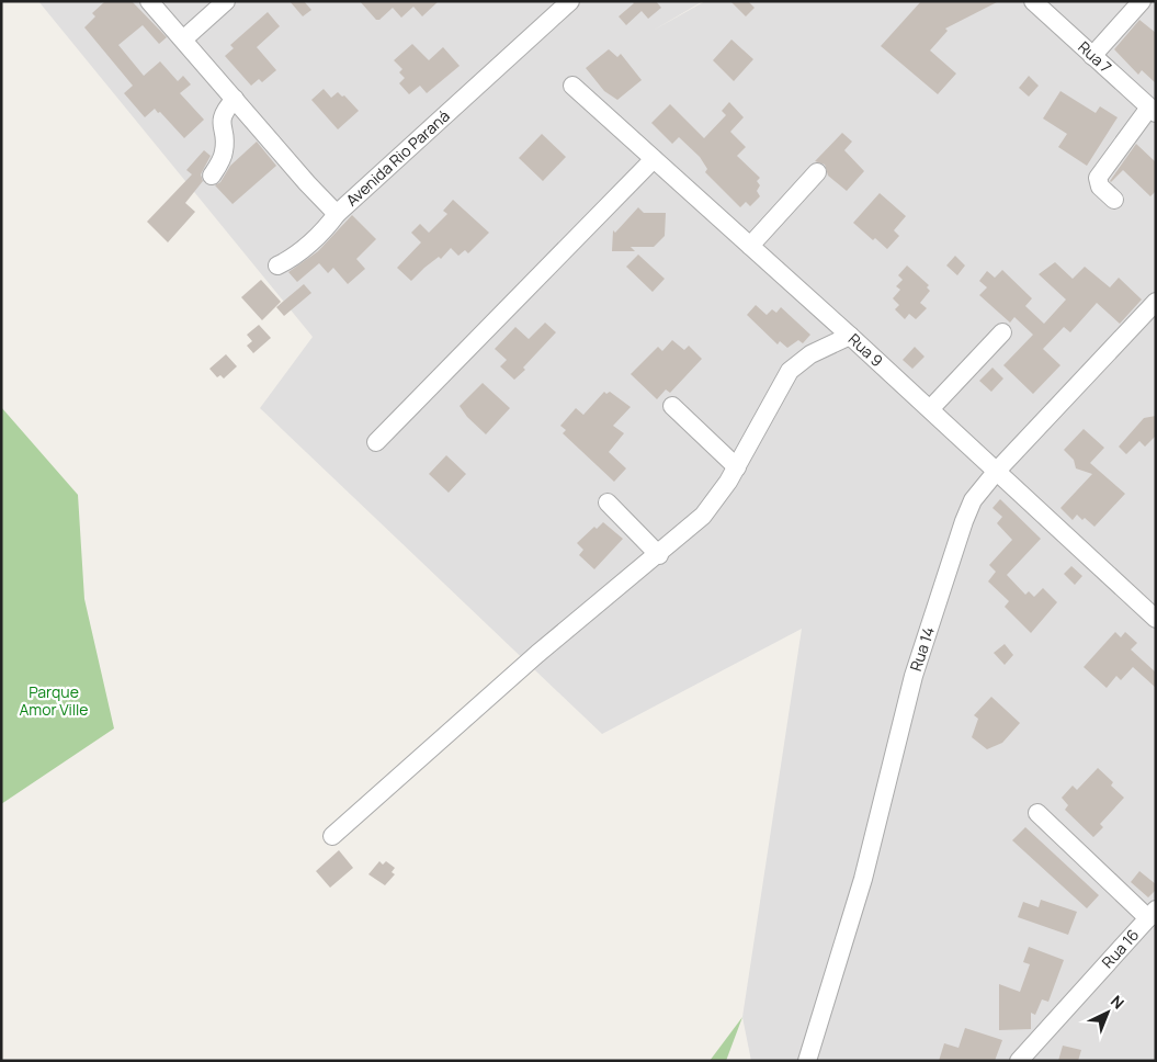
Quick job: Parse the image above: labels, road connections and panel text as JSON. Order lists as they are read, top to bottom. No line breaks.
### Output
{"streets":{"street":["Rua 7","Avenida Rio Paraná","Rua 9","Rua 14","Rua 16"]},"crossings":[["Rua 9","Rua 14"]],"parks":["Parque Amor Ville"],"north":"top right"}
